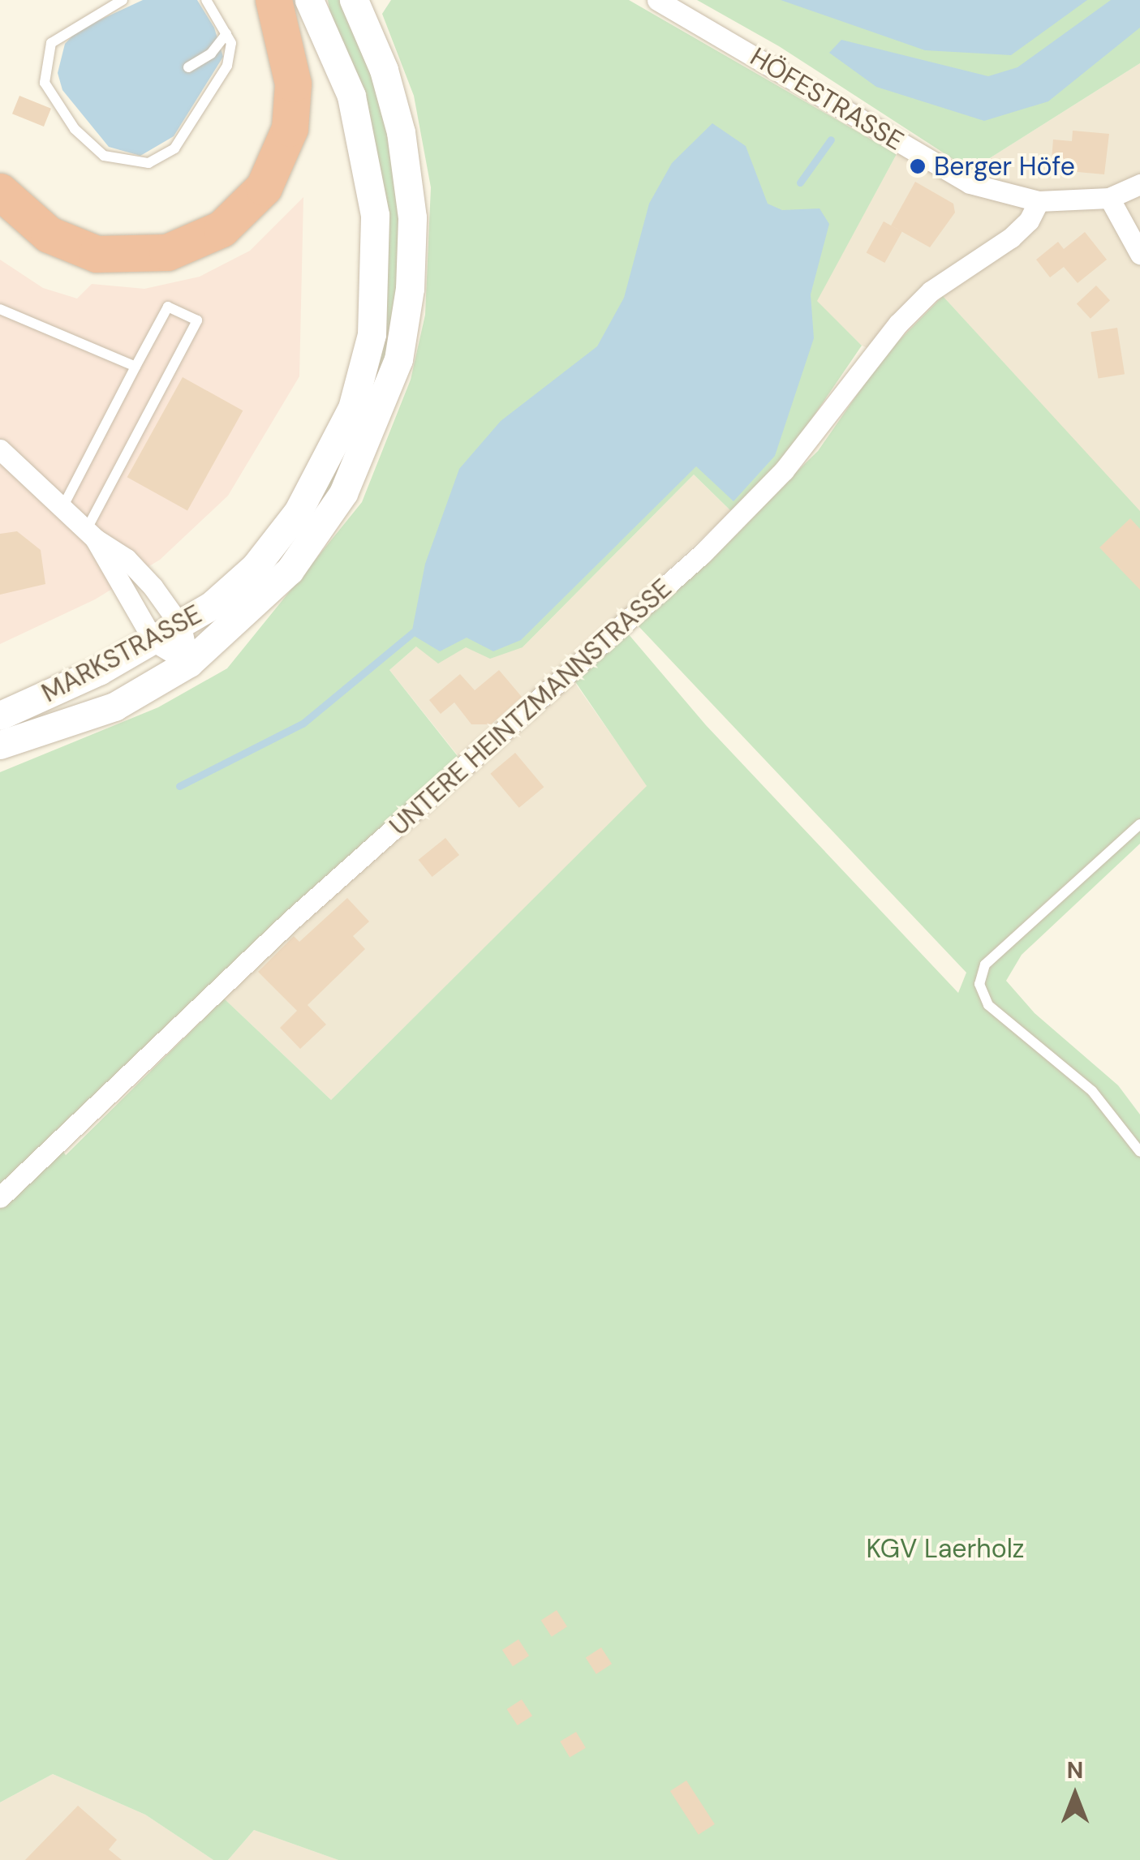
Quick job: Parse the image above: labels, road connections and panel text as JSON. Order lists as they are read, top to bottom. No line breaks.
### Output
{"streets":{"main road":["MARKSTRASSE"],"street":["HÖFESTRASSE","UNTERE HEINTZMANNSTRASSE"]},"crossings":[["HÖFESTRASSE","UNTERE HEINTZMANNSTRASSE"]],"parks":["KGV Laerholz"],"places":["Berger Höfe"],"north":"top"}
